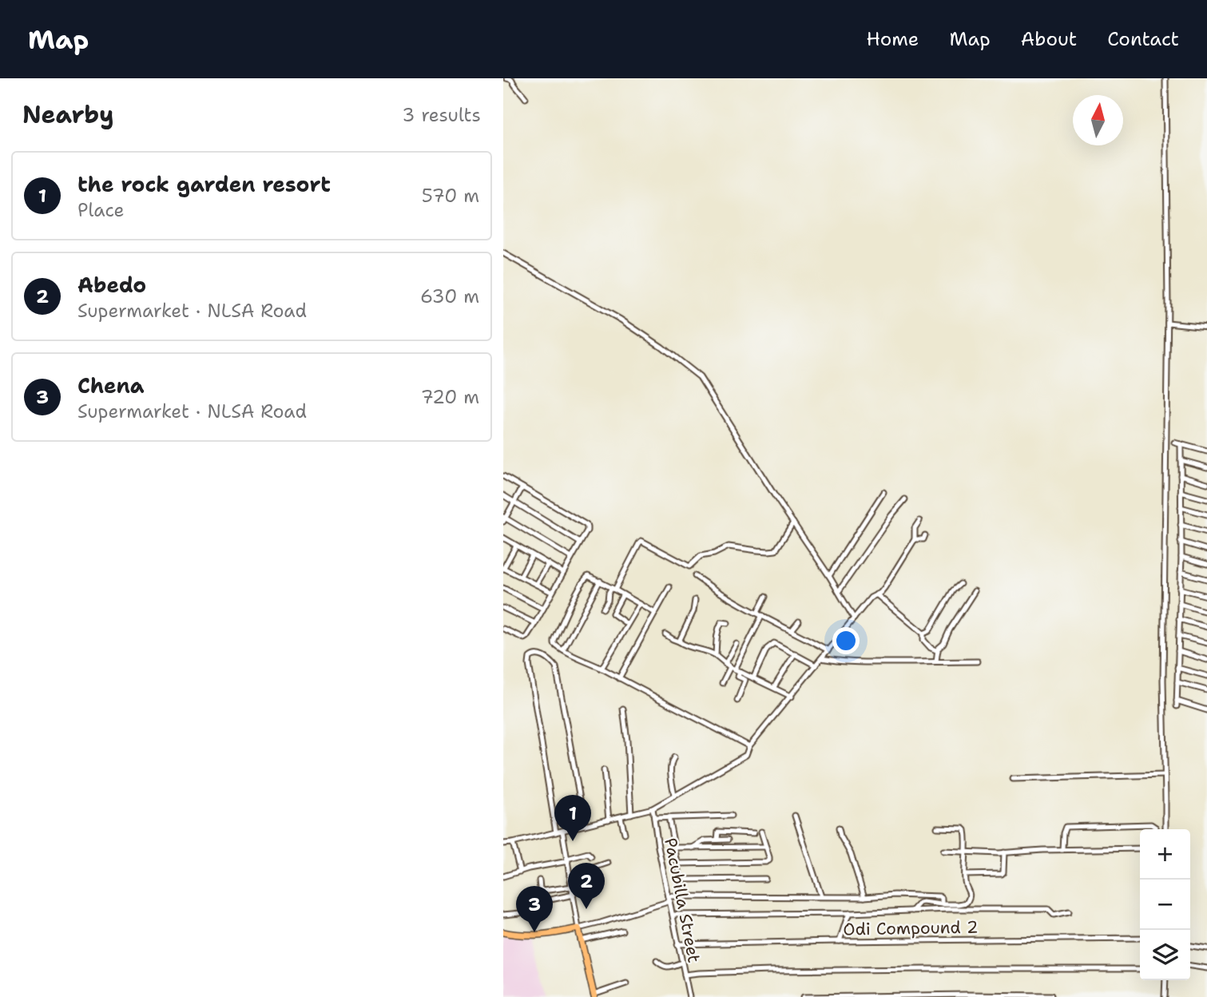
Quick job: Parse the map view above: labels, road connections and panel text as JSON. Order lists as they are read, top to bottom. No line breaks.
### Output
{"streets":{"street":["Pacubilla Street","Odi Compound 2"]},"crossings":[["Pacubilla Street","Odi Compound 2"]],"north":"top","page":{"header":"Map","nav":["Home","Map","About","Contact"],"heading":["Nearby","3 results"],"list":[{"mark":"1","name":"the rock garden resort","note":"Place","value":"570 m"},{"mark":"2","name":"Abedo","note":"Supermarket · NLSA Road","value":"630 m"},{"mark":"3","name":"Chena","note":"Supermarket · NLSA Road","value":"720 m"}],"pins":["1","2","3"],"map_buttons":["+","−"]}}
